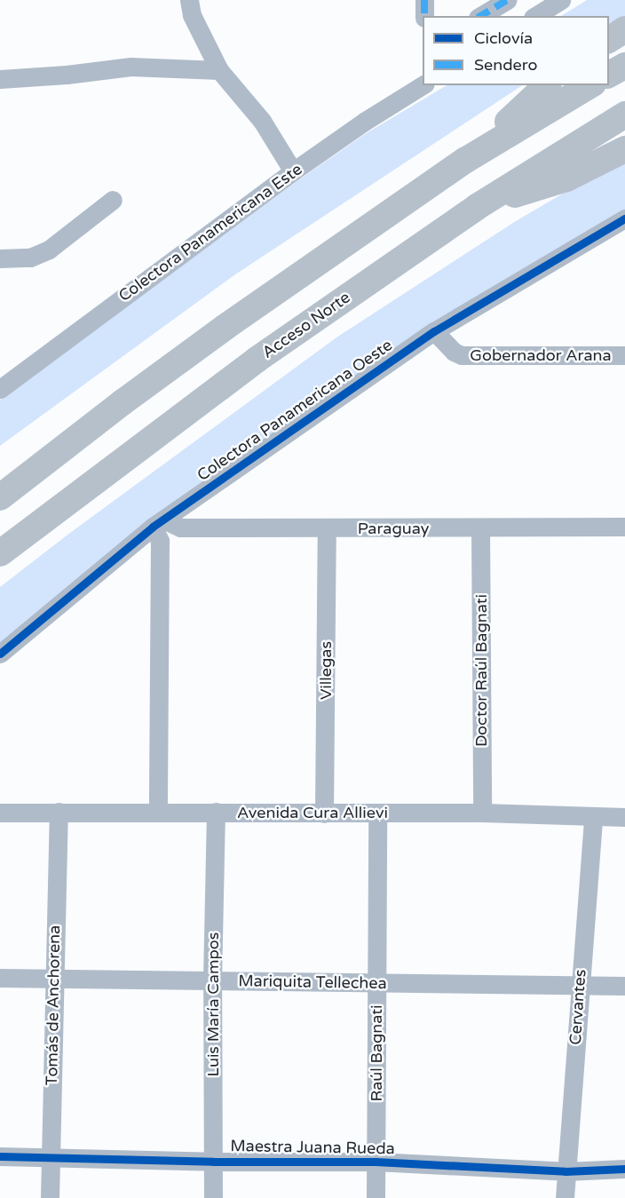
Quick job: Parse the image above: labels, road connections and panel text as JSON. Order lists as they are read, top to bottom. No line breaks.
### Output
{"streets":{"highway":["Acceso Norte"],"street":["Colectora Panamericana Este","Gobernador Arana","Colectora Panamericana Oeste","Paraguay","Villegas","Doctor Raúl Bagnati","Avenida Cura Allievi","Mariquita Tellechea","Luis María Campos","Tomás de Anchorena","Cervantes","Raúl Bagnati","Maestra Juana Rueda"]},"crossings":[["Gobernador Arana","Colectora Panamericana Oeste"],["Colectora Panamericana Oeste","Paraguay"],["Paraguay","Villegas"],["Paraguay","Doctor Raúl Bagnati"],["Villegas","Avenida Cura Allievi"],["Doctor Raúl Bagnati","Avenida Cura Allievi"],["Avenida Cura Allievi","Luis María Campos"],["Avenida Cura Allievi","Tomás de Anchorena"],["Avenida Cura Allievi","Cervantes"],["Avenida Cura Allievi","Raúl Bagnati"],["Mariquita Tellechea","Luis María Campos"],["Mariquita Tellechea","Tomás de Anchorena"],["Mariquita Tellechea","Cervantes"],["Mariquita Tellechea","Raúl Bagnati"],["Luis María Campos","Maestra Juana Rueda"],["Tomás de Anchorena","Maestra Juana Rueda"],["Cervantes","Maestra Juana Rueda"],["Raúl Bagnati","Maestra Juana Rueda"]],"legend":["Ciclovía","Sendero"]}
